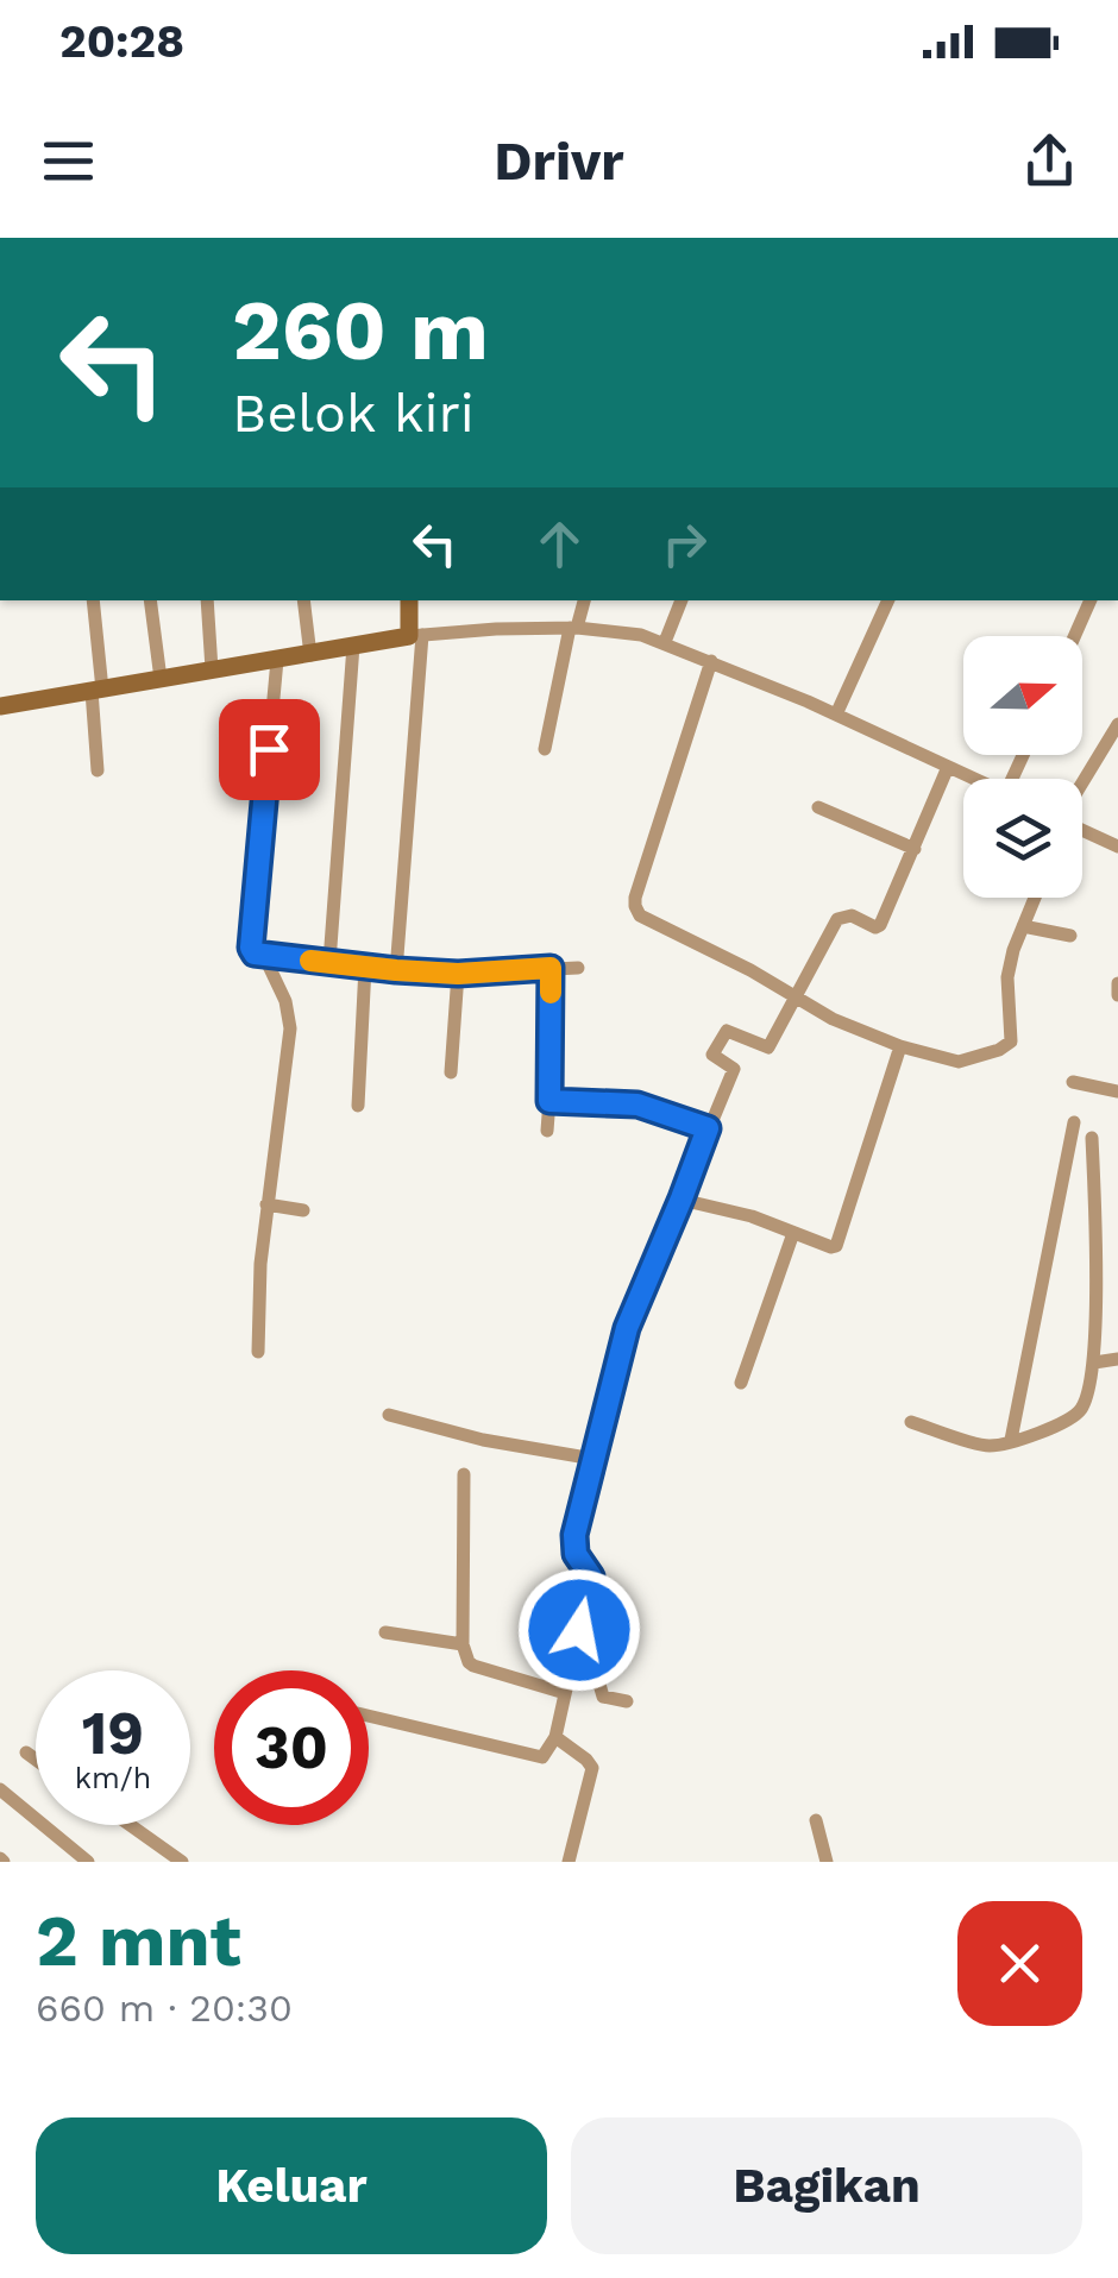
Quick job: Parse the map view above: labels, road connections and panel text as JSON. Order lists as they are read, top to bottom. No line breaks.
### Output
{"north":"right","page":{"status":"20:28","header":"Drivr","turn":["260 m","Belok kiri"],"speed":"19 km/h","limit":"30","heading":["2 mnt","660 m · 20:30"],"buttons":["Keluar","Bagikan"]}}
